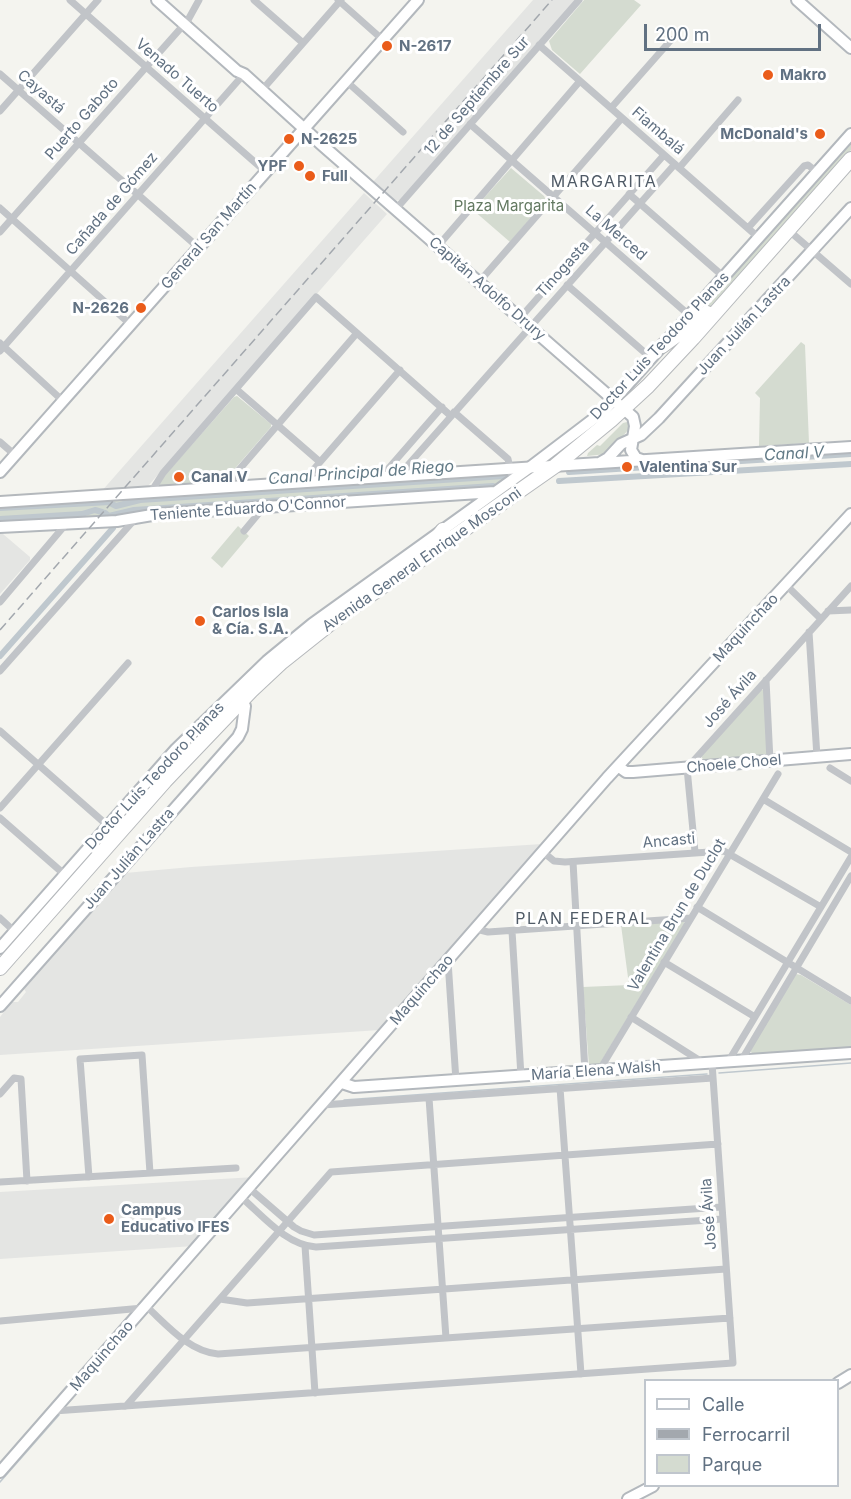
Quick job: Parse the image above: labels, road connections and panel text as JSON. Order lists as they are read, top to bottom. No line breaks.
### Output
{"streets":{"highway":["Avenida General Enrique Mosconi"],"street":["Venado Tuerto","Cayastá","12 de Septiembre Sur","Puerto Gaboto","Fiambalá","Cañada de Gómez","La Merced","General San Martín","Tinogasta","Capitán Adolfo Drury","Juan Julián Lastra","Doctor Luis Teodoro Planas","Teniente Eduardo O'Connor","Maquinchao","José Ávila","Choele Choel","Ancasti","Valentina Brun de Duclot","María Elena Walsh"]},"crossings":[["Venado Tuerto","Puerto Gaboto"],["Venado Tuerto","Cañada de Gómez"],["Venado Tuerto","General San Martín"],["Cayastá","Puerto Gaboto"],["Cayastá","Cañada de Gómez"],["Cayastá","General San Martín"],["12 de Septiembre Sur","Fiambalá"],["12 de Septiembre Sur","La Merced"],["12 de Septiembre Sur","Capitán Adolfo Drury"],["Puerto Gaboto","Capitán Adolfo Drury"],["Fiambalá","Tinogasta"],["Fiambalá","Doctor Luis Teodoro Planas"],["Cañada de Gómez","Capitán Adolfo Drury"],["La Merced","Tinogasta"],["La Merced","Doctor Luis Teodoro Planas"],["General San Martín","Capitán Adolfo Drury"],["Tinogasta","Capitán Adolfo Drury"],["Tinogasta","Teniente Eduardo O'Connor"],["Capitán Adolfo Drury","Doctor Luis Teodoro Planas"],["Capitán Adolfo Drury","Avenida General Enrique Mosconi"],["Juan Julián Lastra","Avenida General Enrique Mosconi"],["Doctor Luis Teodoro Planas","Teniente Eduardo O'Connor"],["Doctor Luis Teodoro Planas","Avenida General Enrique Mosconi"],["Teniente Eduardo O'Connor","Avenida General Enrique Mosconi"],["Maquinchao","Choele Choel"],["Maquinchao","Ancasti"],["Maquinchao","María Elena Walsh"],["José Ávila","Choele Choel"],["José Ávila","María Elena Walsh"],["Ancasti","Valentina Brun de Duclot"],["Valentina Brun de Duclot","María Elena Walsh"]],"districts":["MARGARITA","PLAN FEDERAL"],"water":["Canal V","Canal Principal de Riego"],"parks":["Plaza Margarita"],"places":["N-2617","Makro","McDonald's","N-2625","YPF","Full","N-2626","Valentina Sur","Canal V","Carlos Isla & Cía. S.A.","Campus Educativo IFES"],"legend":["Calle","Ferrocarril","Parque"],"scale_bar":"200 m"}
